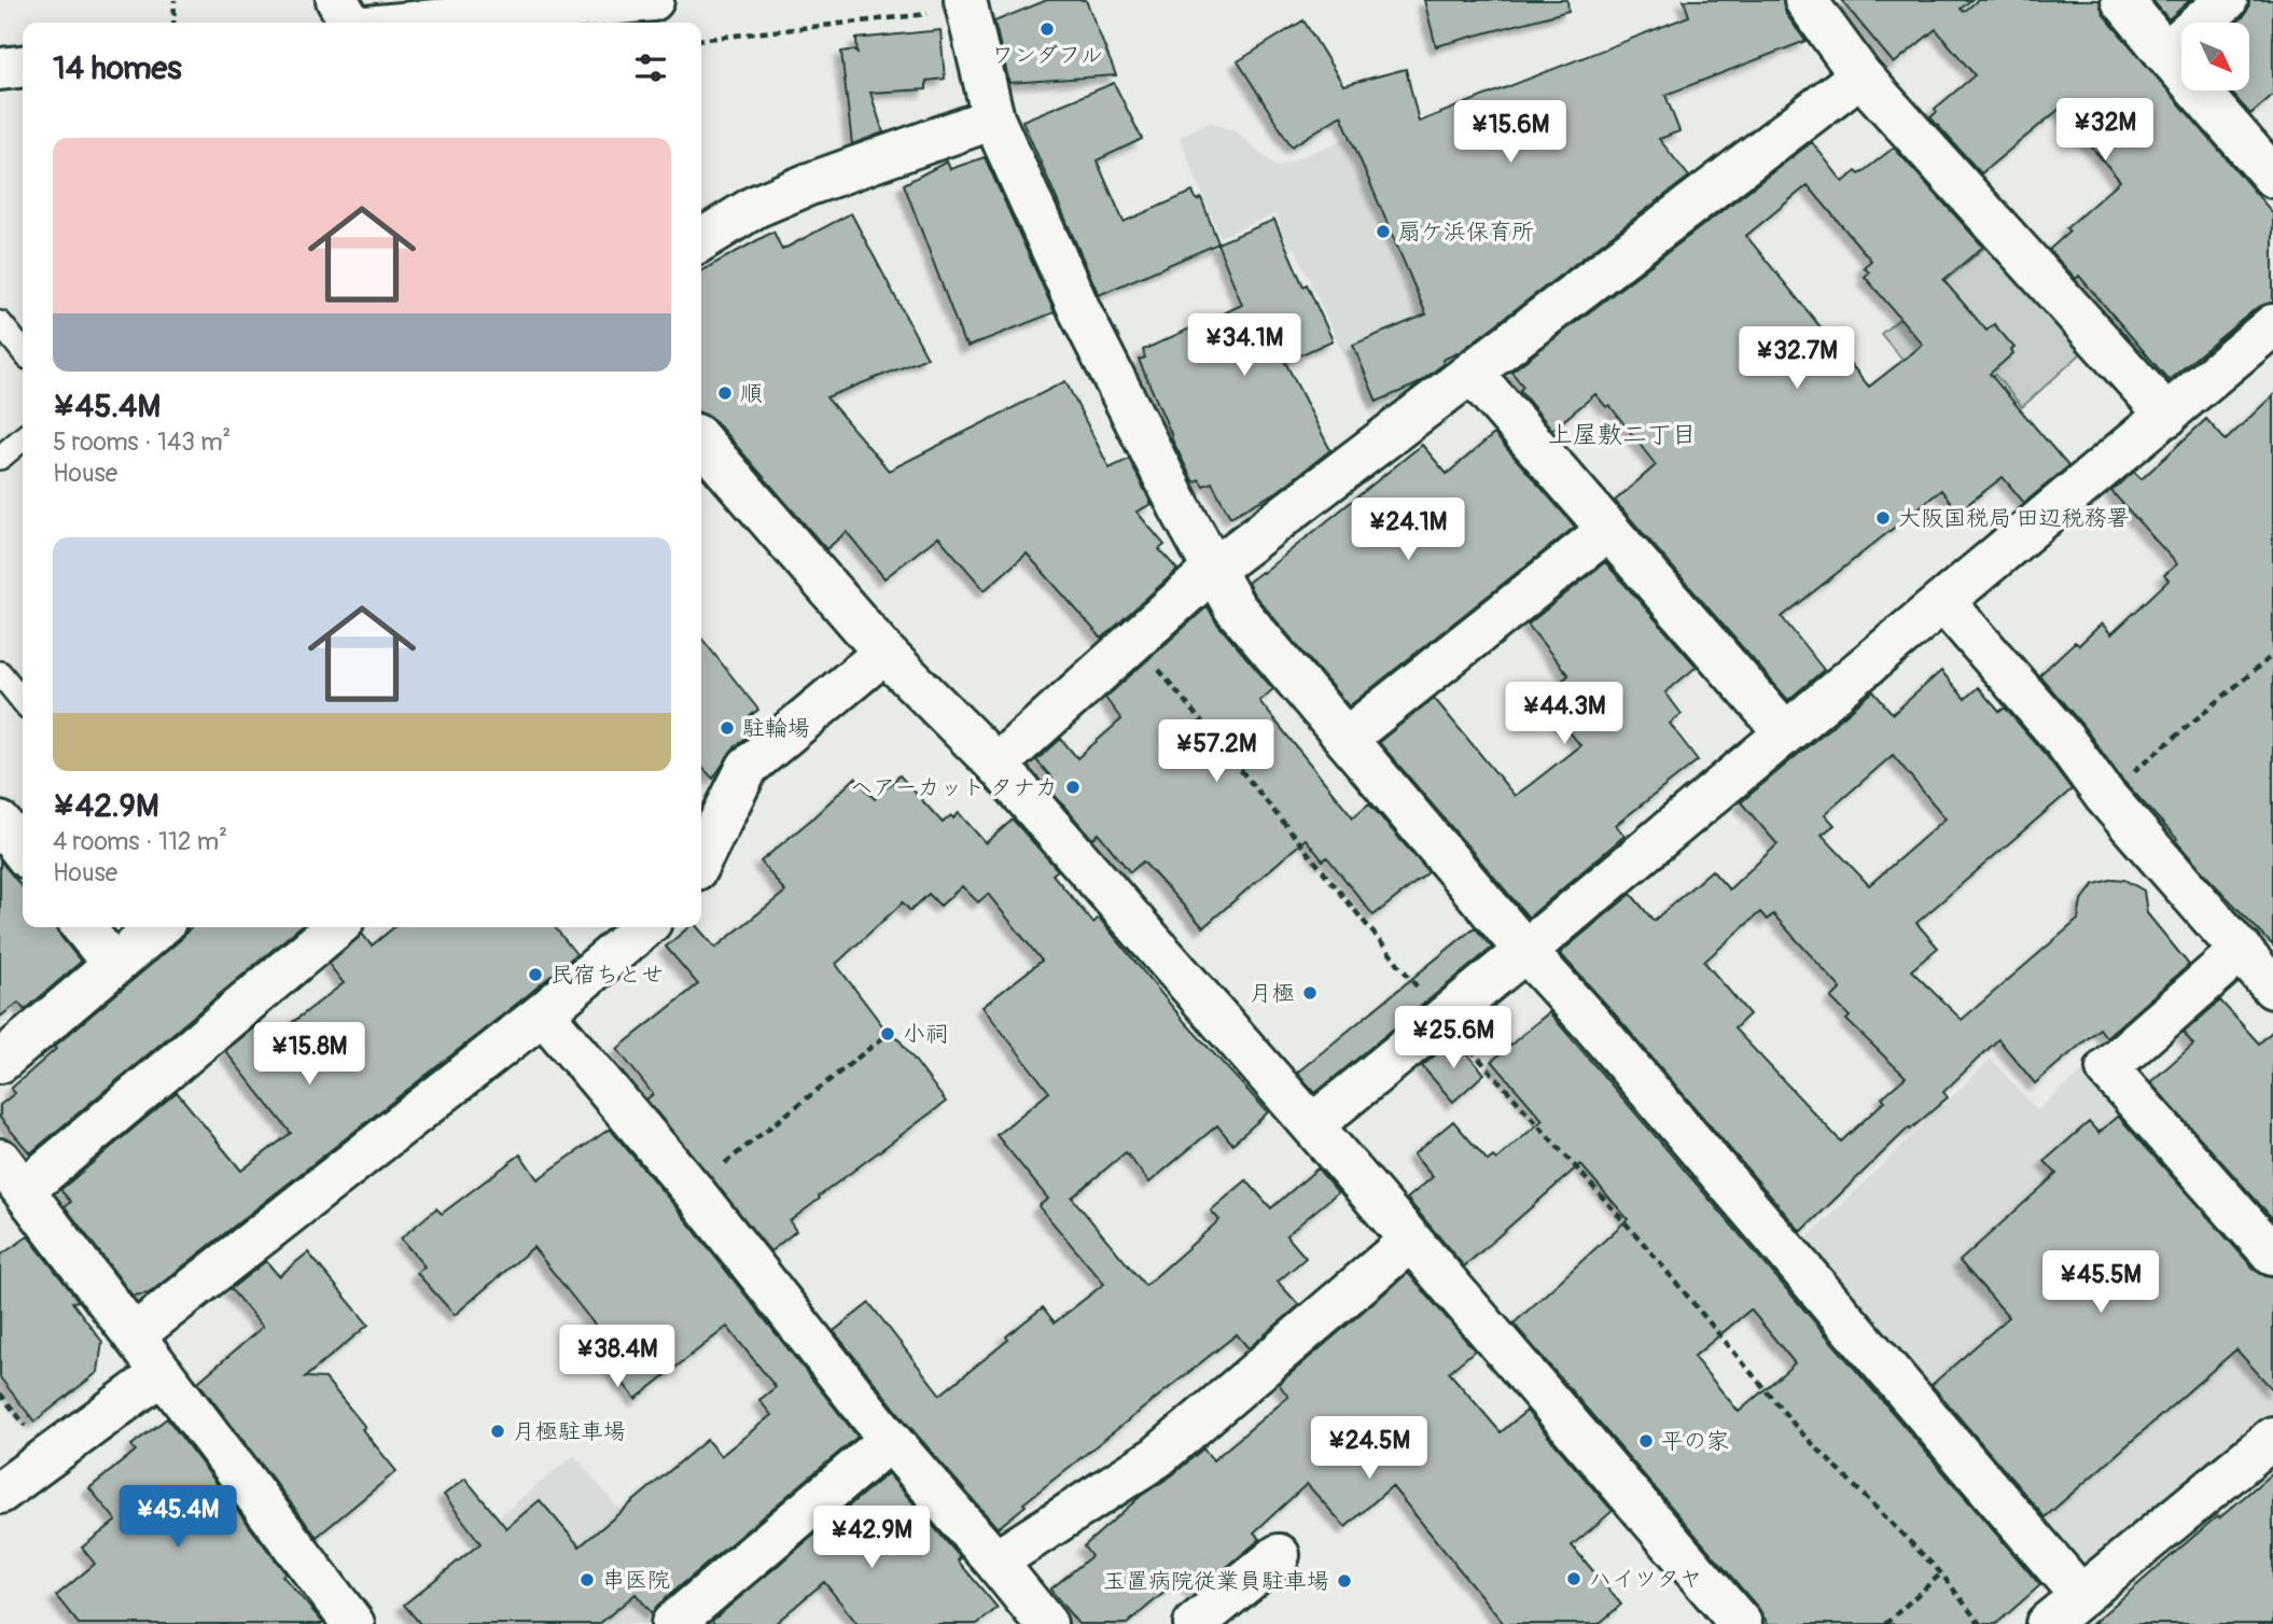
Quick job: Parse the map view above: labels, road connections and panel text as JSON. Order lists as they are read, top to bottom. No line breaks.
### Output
{"districts":["上屋敷二丁目"],"places":["ワンダフル","扇ケ浜保育所","順","大阪国税局 田辺税務署","駐輪場","ヘアーカット タナカ","民宿ちとせ","月極","小祠","月極駐車場","平の家","ハイツタヤ","串医院","玉置病院従業員駐車場"],"north":"bottom right","page":{"heading":"14 homes","price":["¥32M","¥15.6M","¥34.1M","¥32.7M","¥24.1M","¥44.3M","¥57.2M","¥25.6M","¥15.8M","¥45.5M","¥38.4M","¥24.5M","¥45.4M","¥42.9M"],"list":[{"name":"¥45.4M","note":"5 rooms · 143 m² · House"},{"name":"¥42.9M","note":"4 rooms · 112 m² · House"}]}}
